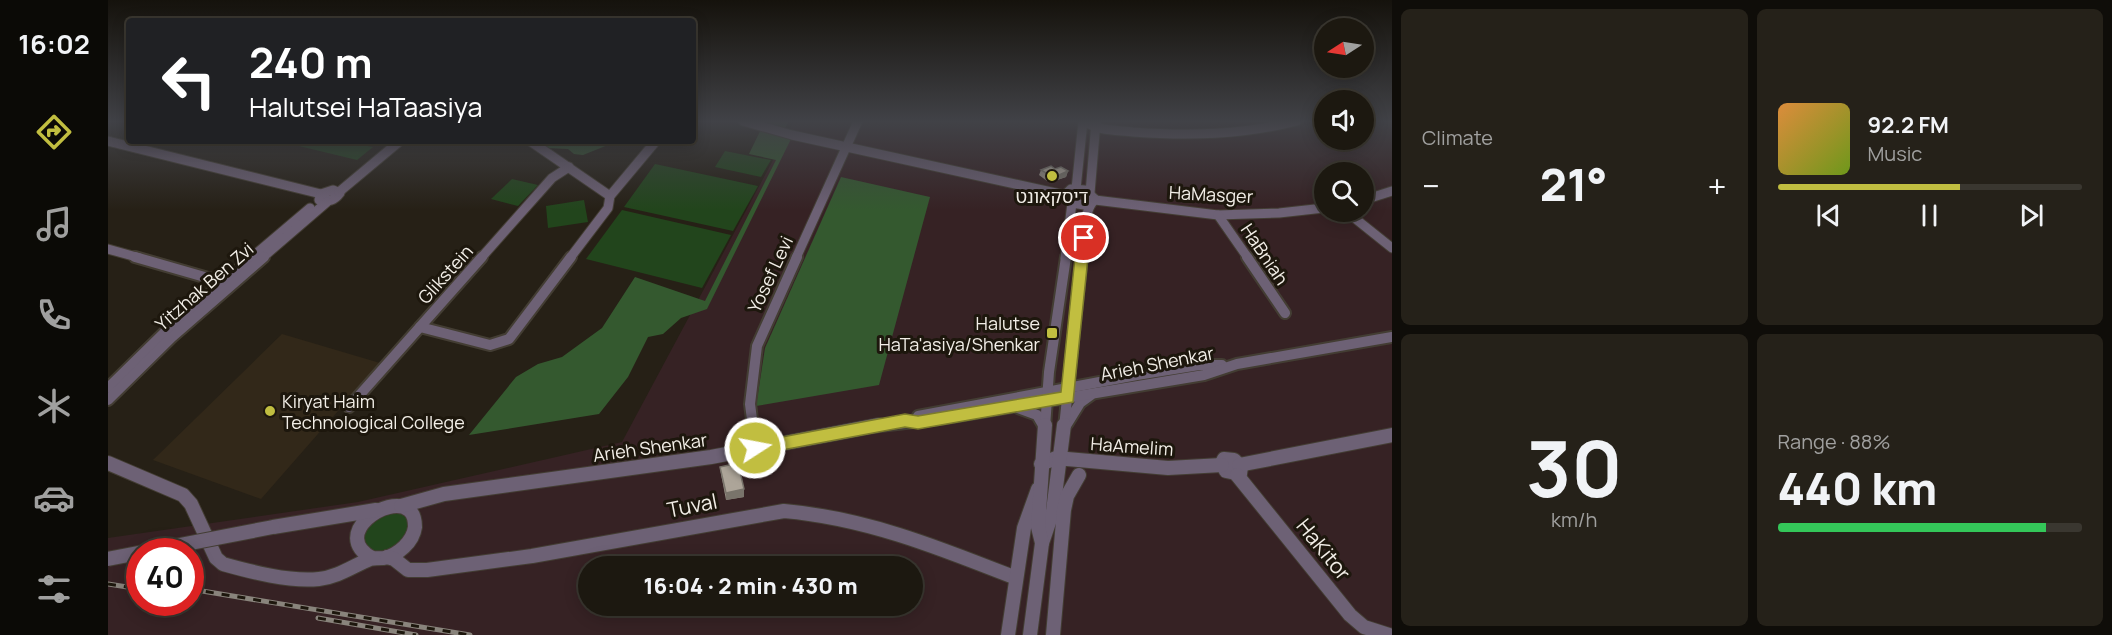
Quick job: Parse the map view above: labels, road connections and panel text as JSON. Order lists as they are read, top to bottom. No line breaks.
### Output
{"streets":{"street":["HaMasger","HaBniah","Glikstein","Yosef Levi","Yitzhak Ben Zvi","Arieh Shenkar","HaAmelim","Tuval","HaKitor"]},"crossings":[["HaMasger","HaBniah"],["Yosef Levi","Arieh Shenkar"],["HaAmelim","HaKitor"]],"places":{"other":["דיסקאונט","Kiryat Haim Technological College"],"transit":["Halutse HaTa'asiya/Shenkar"]},"north":"left","page":{"tabs":"16:02","tile":["Climate",["30","km/h"],["Range · 88%","440 km"]],"turn":["240 m","Halutsei HaTaasiya"],"song":["92.2 FM","Music"],"heat":["−","21°","+"],"limit":"40","trip":"16:04 · 2 min · 430 m"}}
